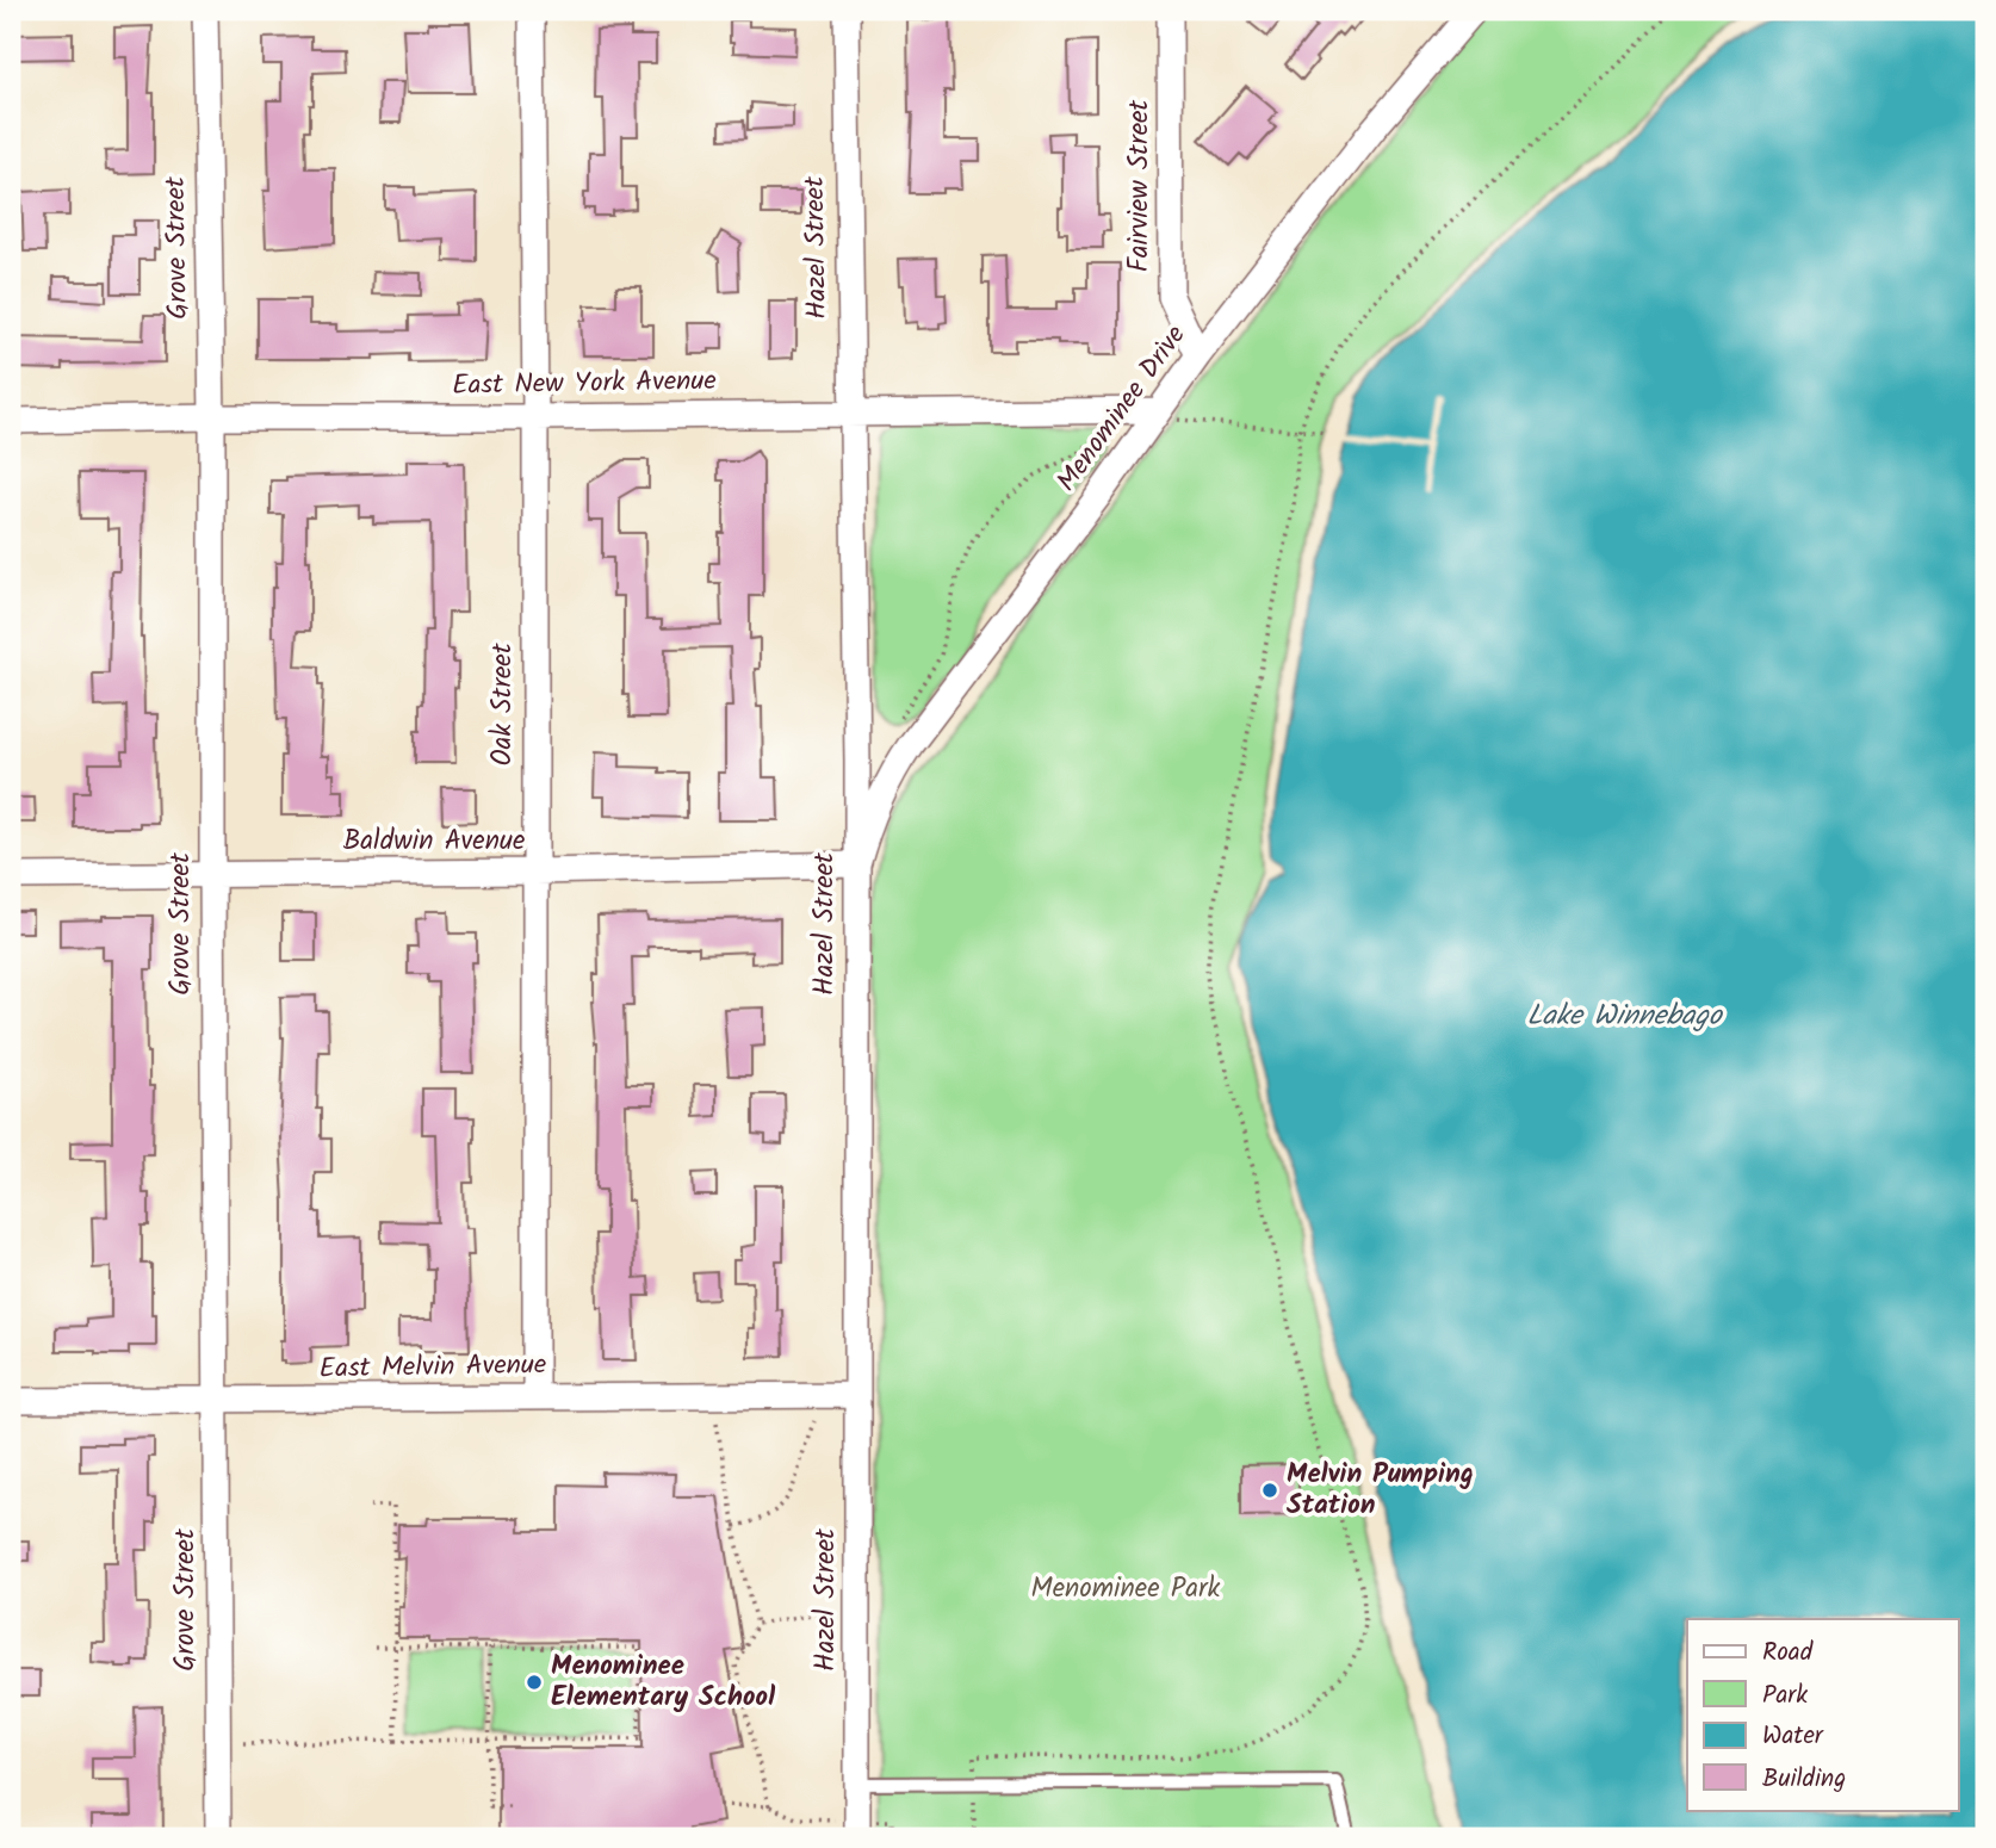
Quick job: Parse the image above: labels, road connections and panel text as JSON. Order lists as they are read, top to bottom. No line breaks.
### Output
{"streets":{"street":["Fairview Street","Grove Street","Hazel Street","East New York Avenue","Menominee Drive","Oak Street","Baldwin Avenue","East Melvin Avenue"]},"crossings":[["Fairview Street","Menominee Drive"],["Grove Street","East New York Avenue"],["Grove Street","Baldwin Avenue"],["Grove Street","East Melvin Avenue"],["Hazel Street","East New York Avenue"],["Hazel Street","Menominee Drive"],["Hazel Street","Baldwin Avenue"],["Hazel Street","East Melvin Avenue"],["East New York Avenue","Menominee Drive"],["East New York Avenue","Oak Street"],["Menominee Drive","Baldwin Avenue"],["Oak Street","Baldwin Avenue"],["Oak Street","East Melvin Avenue"]],"water":["Lake Winnebago"],"parks":["Menominee Park"],"places":["Melvin Pumping Station","Menominee Elementary School"],"legend":["Road","Park","Water","Building"]}
